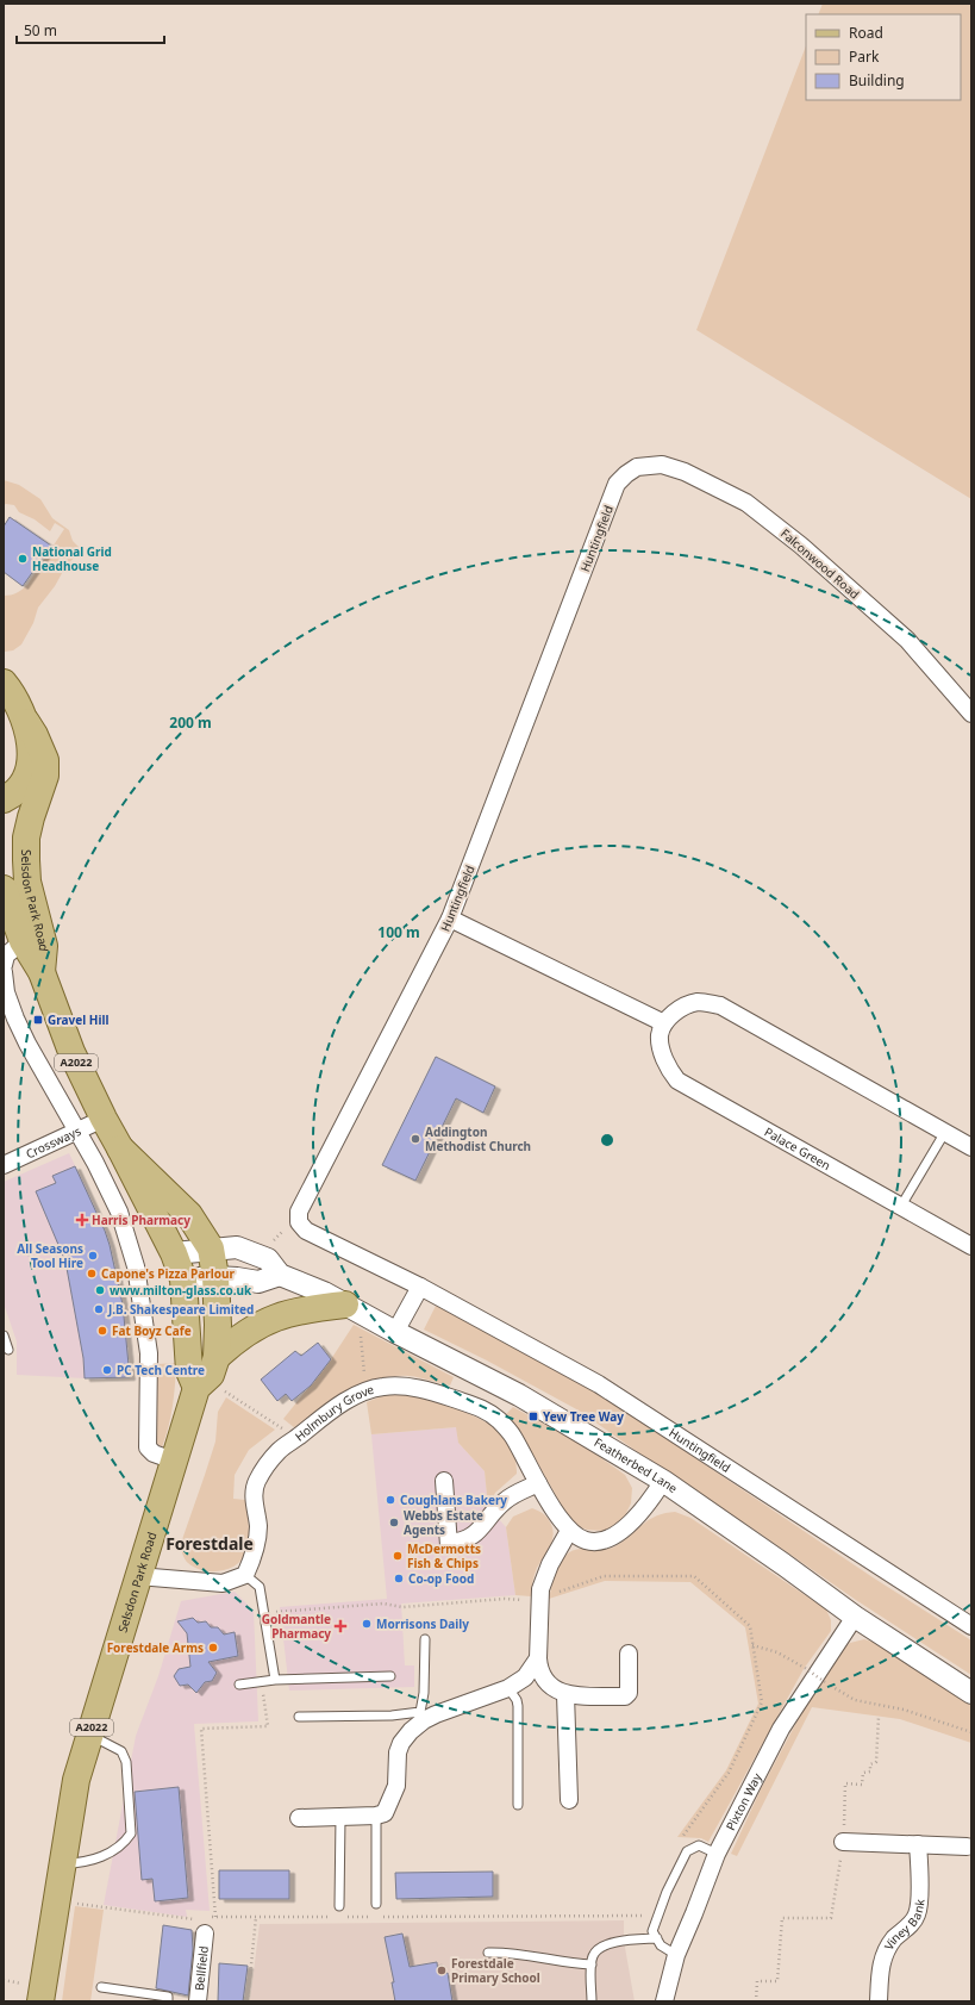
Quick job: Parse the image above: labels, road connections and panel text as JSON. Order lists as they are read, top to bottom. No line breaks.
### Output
{"streets":{"main road":["Selsdon Park Road","A2022"],"street":["Huntingfield","Falconwood Road","Crossways","Palace Green","Holmbury Grove","Featherbed Lane","Pixton Way","Viney Bank","Bellfield"]},"crossings":[["Huntingfield","Falconwood Road"],["Selsdon Park Road","Crossways"],["Selsdon Park Road","Featherbed Lane"],["Holmbury Grove","Featherbed Lane"],["Featherbed Lane","Pixton Way"]],"districts":["Forestdale"],"places":{"other":["National Grid Headhouse","Addington Methodist Church","All Seasons Tool Hire","Capone's Pizza Parlour","www.milton-glass.co.uk","J.B. Shakespeare Limited","Fat Boyz Cafe","PC Tech Centre","Coughlans Bakery","Webbs Estate Agents","McDermotts Fish & Chips","Co-op Food","Morrisons Daily","Forestdale Arms","Forestdale Primary School"],"transit":["Gravel Hill","Yew Tree Way"],"health":["Harris Pharmacy","Goldmantle Pharmacy"]},"legend":["Road","Park","Building"],"scale_bar":"50 m","rings":["200 m","100 m"]}
